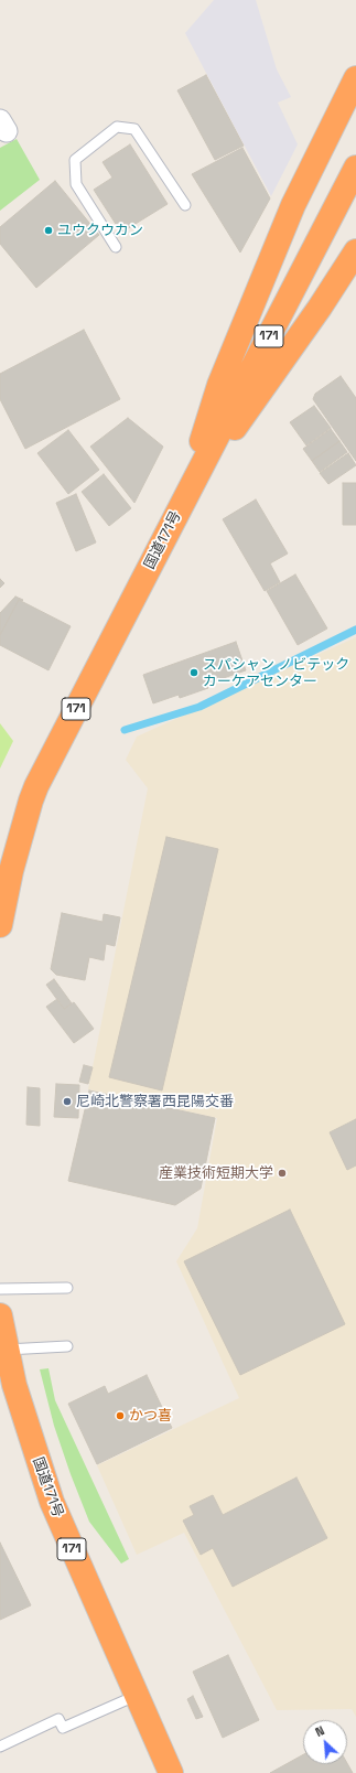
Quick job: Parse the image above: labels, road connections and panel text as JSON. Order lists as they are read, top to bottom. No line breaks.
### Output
{"streets":{"highway":["171","国道171号"]},"places":["ユウクウカン","スパシャン ノビテック カーケアセンター","尼崎北警察署西昆陽交番","産業技術短期大学","かつ喜"],"north":"top left"}
